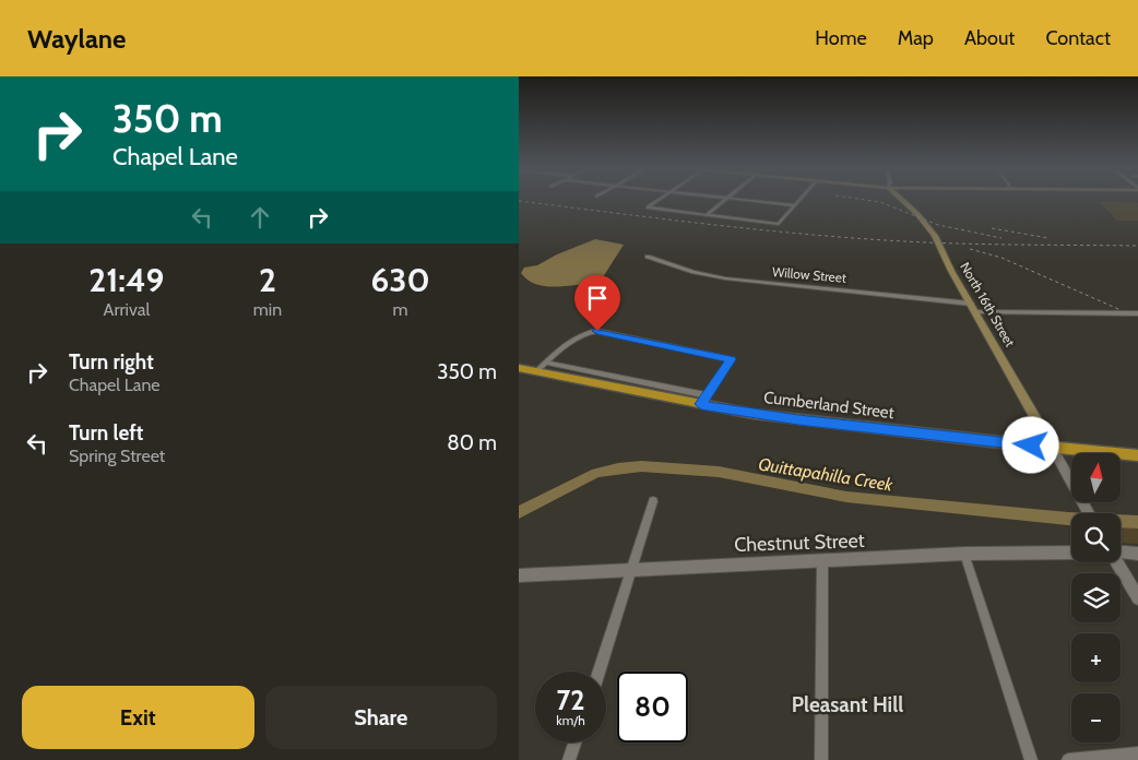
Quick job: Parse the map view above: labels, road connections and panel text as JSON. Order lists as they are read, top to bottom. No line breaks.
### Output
{"streets":{"highway":["Cumberland Street"],"main road":["North 16th Street"],"street":["Willow Street","Chestnut Street"]},"crossings":[["Willow Street","North 16th Street"],["North 16th Street","Cumberland Street"]],"districts":["Pleasant Hill"],"water":["Quittapahilla Creek"],"north":"top","page":{"header":"Waylane","nav":["Home","Map","About","Contact"],"turn":["350 m","Chapel Lane"],"eta":["21:49","Arrival","2","min","630","m"],"list":[{"name":"Turn right","note":"Chapel Lane","value":"350 m"},{"name":"Turn left","note":"Spring Street","value":"80 m"}],"map_buttons":["+","−"],"speed":"72 km/h","limit":"80","buttons":["Exit","Share"]}}
